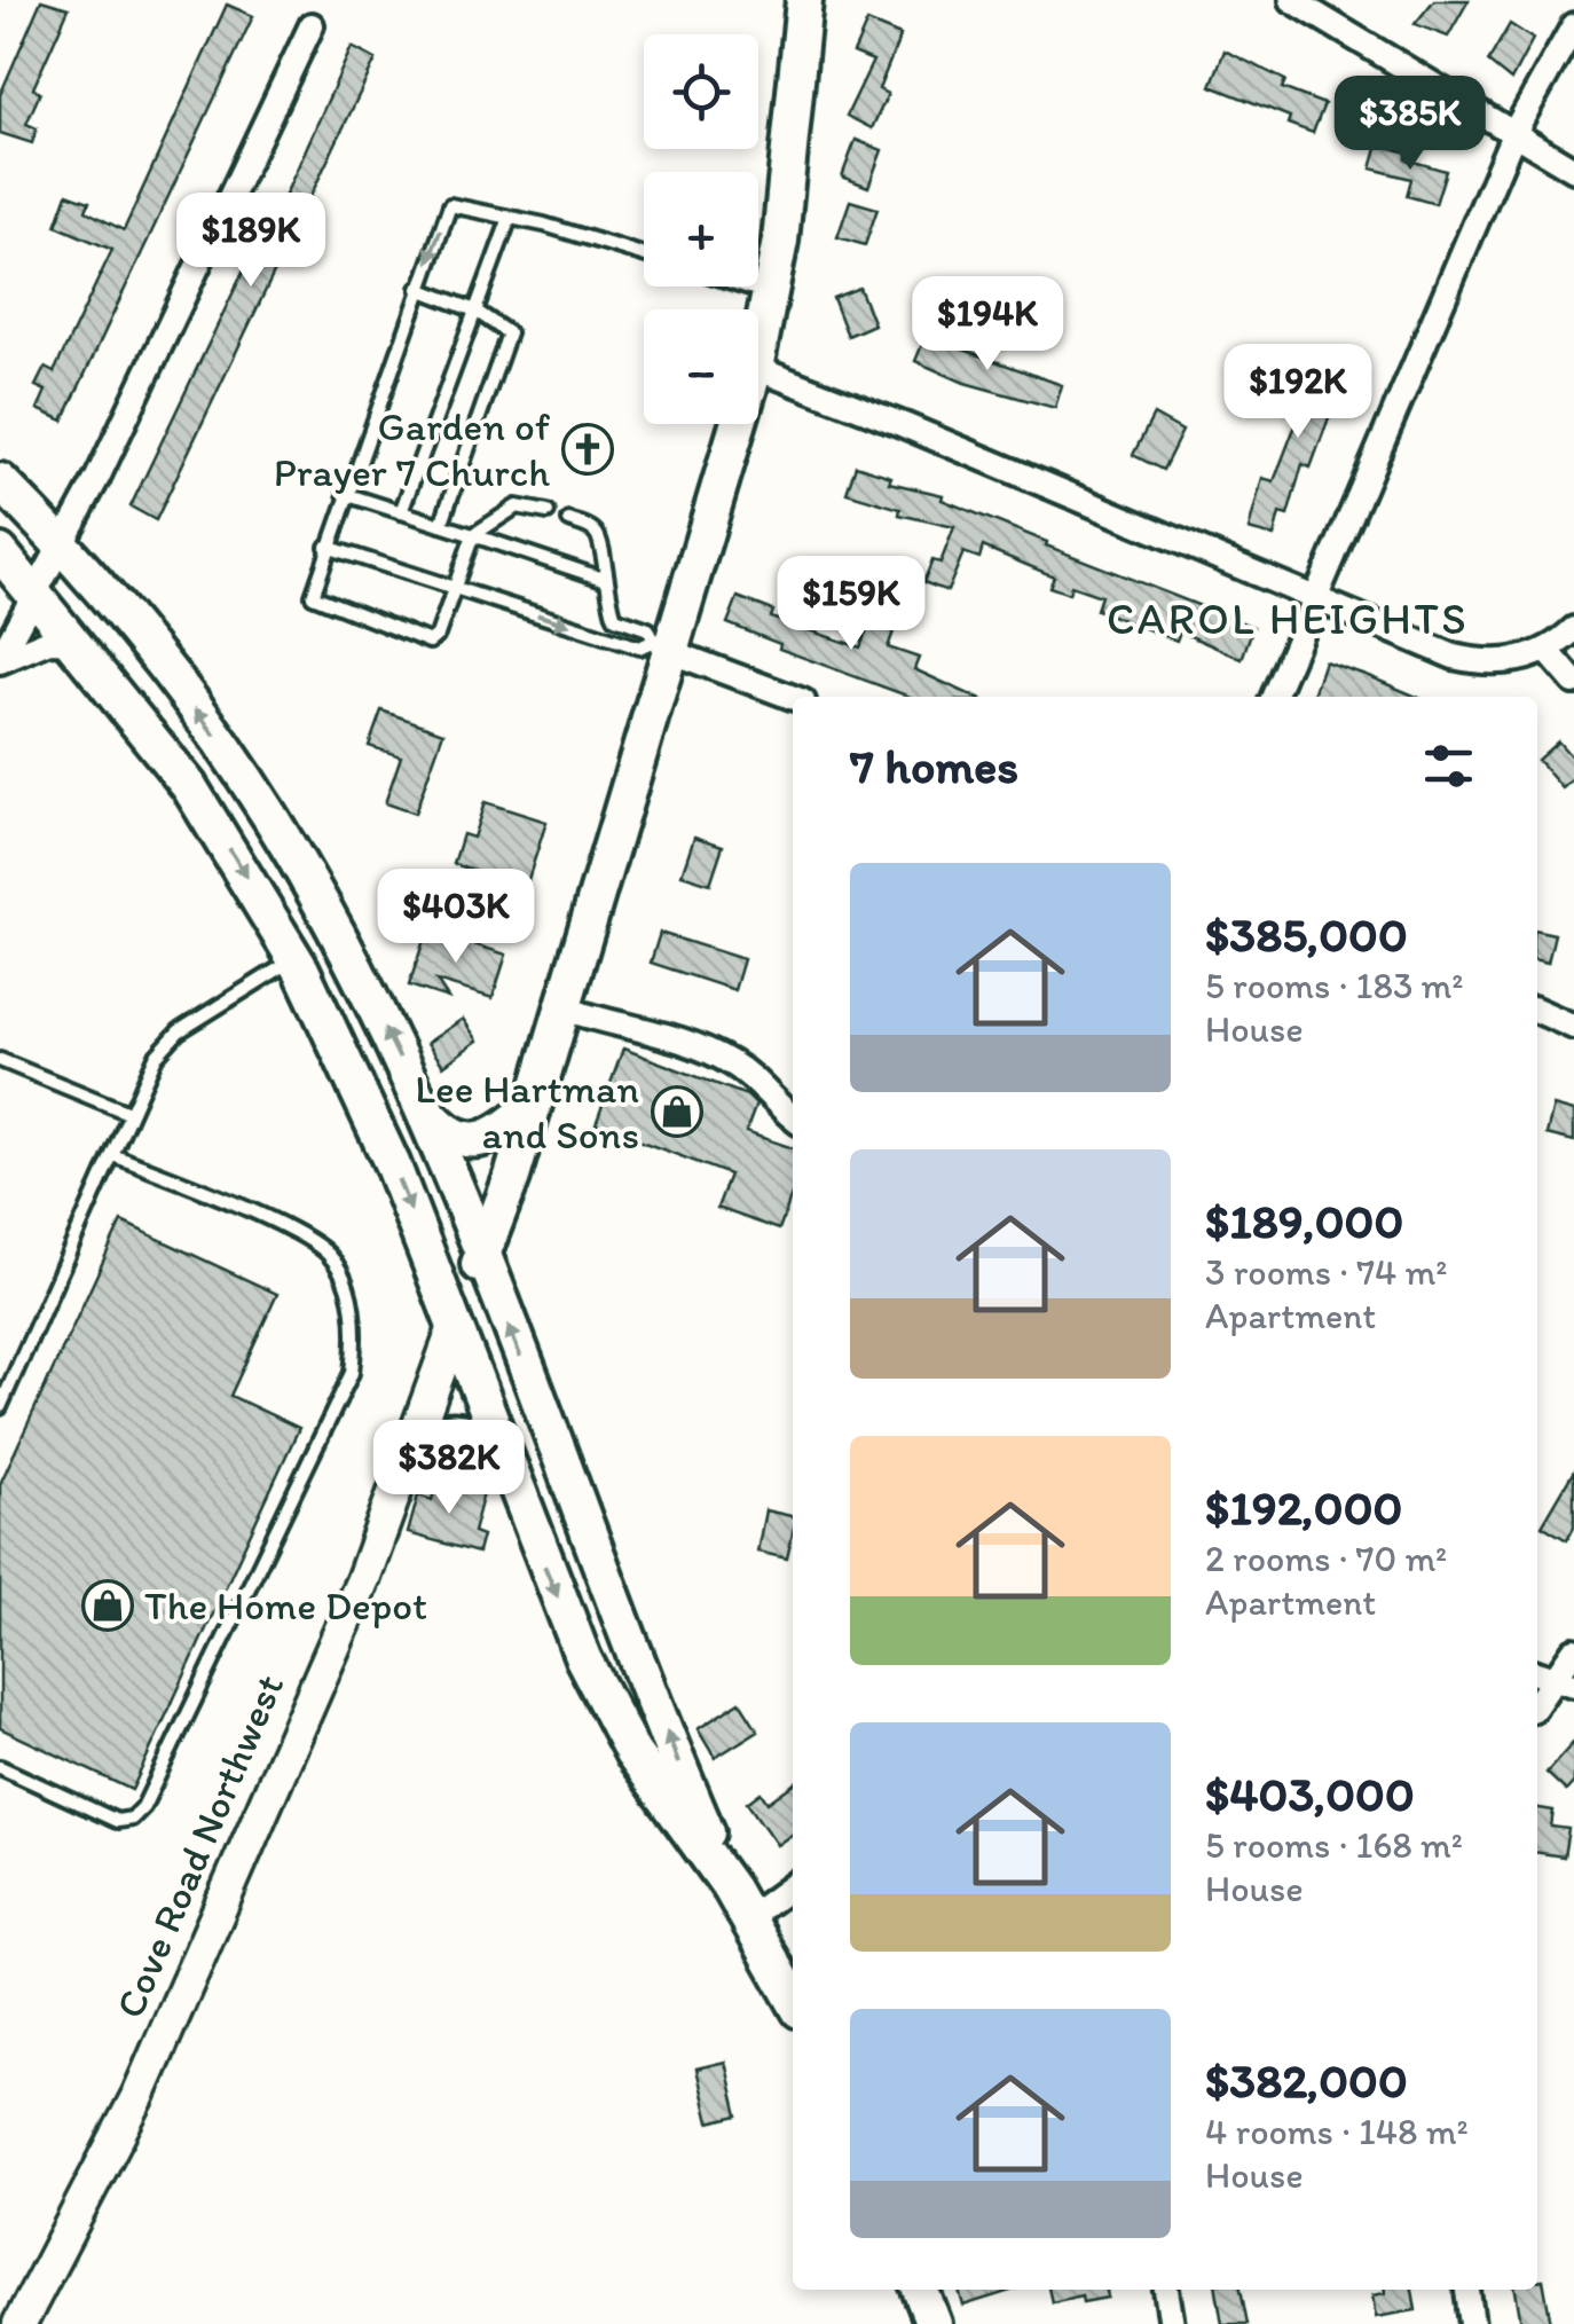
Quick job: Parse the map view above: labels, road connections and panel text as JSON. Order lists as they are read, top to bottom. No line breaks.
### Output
{"streets":{"main road":["Cove Road Northwest"]},"districts":["CAROL HEIGHTS"],"places":{"church":["Garden of Prayer 7 Church"],"shop":["Lee Hartman and Sons","The Home Depot"]},"page":{"map_buttons":["+","−"],"price":["$385K","$189K","$194K","$192K","$159K","$403K","$382K"],"heading":"7 homes","list":[{"name":"$385,000","note":"5 rooms · 183 m² · House"},{"name":"$189,000","note":"3 rooms · 74 m² · Apartment"},{"name":"$192,000","note":"2 rooms · 70 m² · Apartment"},{"name":"$403,000","note":"5 rooms · 168 m² · House"},{"name":"$382,000","note":"4 rooms · 148 m² · House"}]}}
